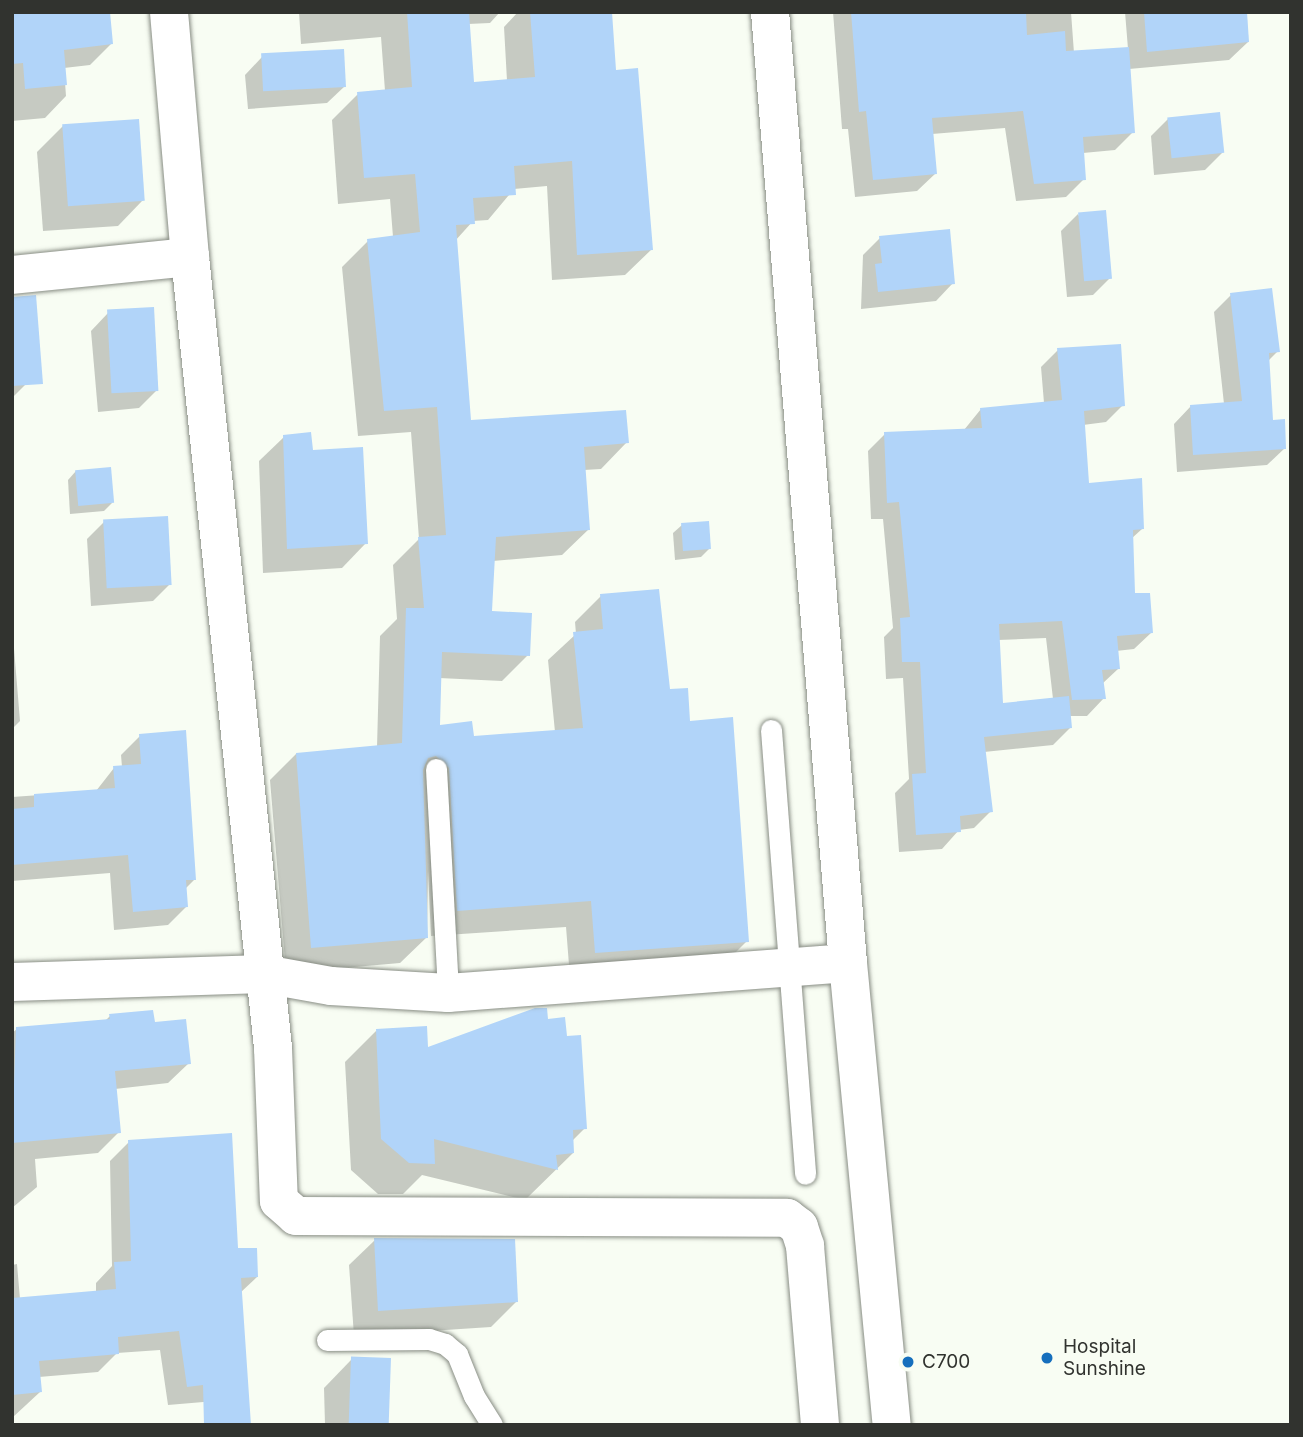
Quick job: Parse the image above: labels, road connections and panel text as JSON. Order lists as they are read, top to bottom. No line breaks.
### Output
{"places":["Hospital Sunshine","C700"]}
